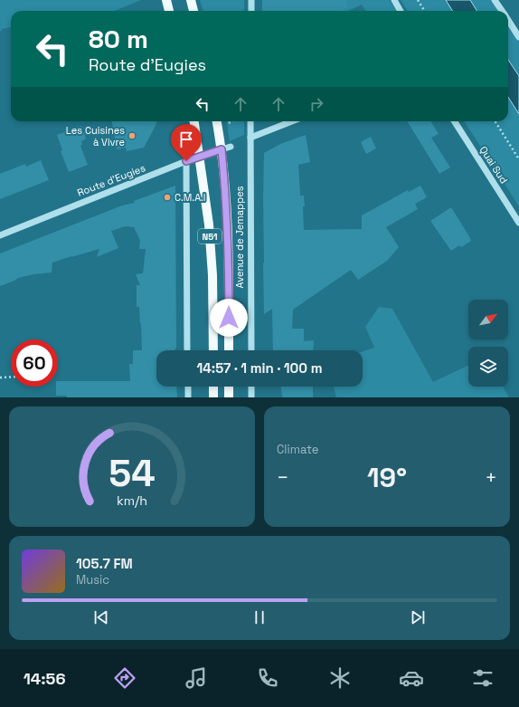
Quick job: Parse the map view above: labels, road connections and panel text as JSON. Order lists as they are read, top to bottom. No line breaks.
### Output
{"streets":{"main road":["N51","Avenue de Jemappes"],"street":["Quai Sud","Route d'Eugies"]},"crossings":[["Route d'Eugies","N51"],["Route d'Eugies","Avenue de Jemappes"]],"places":["Les Cuisines à Vivre","C.M.A.I"],"north":"top right","page":{"turn":["80 m","Route d'Eugies"],"limit":"60","trip":"14:57 · 1 min · 100 m","tile":"Climate","heat":["−","19°","+"],"song":["105.7 FM","Music"],"tabs":"14:56","gauge":["54","km/h"]}}
